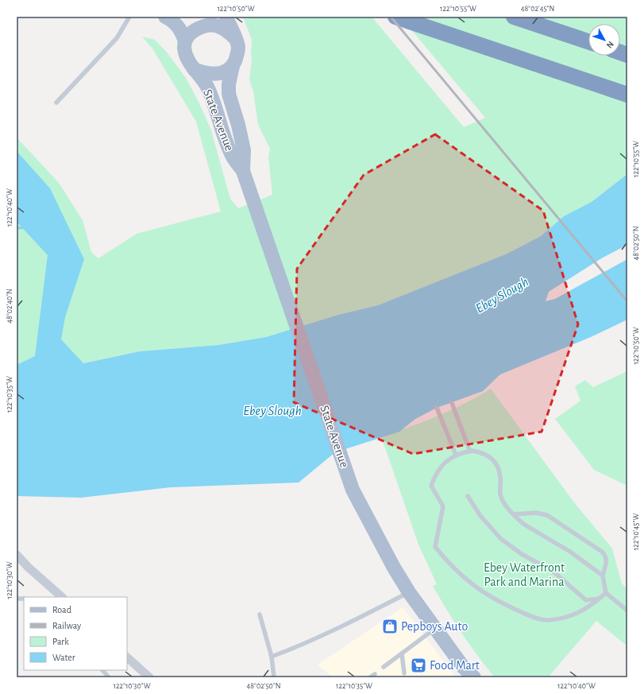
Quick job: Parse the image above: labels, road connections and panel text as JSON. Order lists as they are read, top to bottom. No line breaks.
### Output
{"streets":{"main road":["State Avenue"]},"water":["Ebey Slough"],"parks":["Ebey Waterfront Park and Marina"],"places":{"shop":["Pepboys Auto"],"supermarket":["Food Mart"]},"legend":["Road","Railway","Park","Water"],"north":"bottom right","coordinates":["122°10'50\"W","122°10'55\"W","48°02'45\"N","122°10'40\"W","48°02'50\"N","48°02'40\"N","122°10'35\"W","122°10'45\"W","122°10'30\"W"]}
